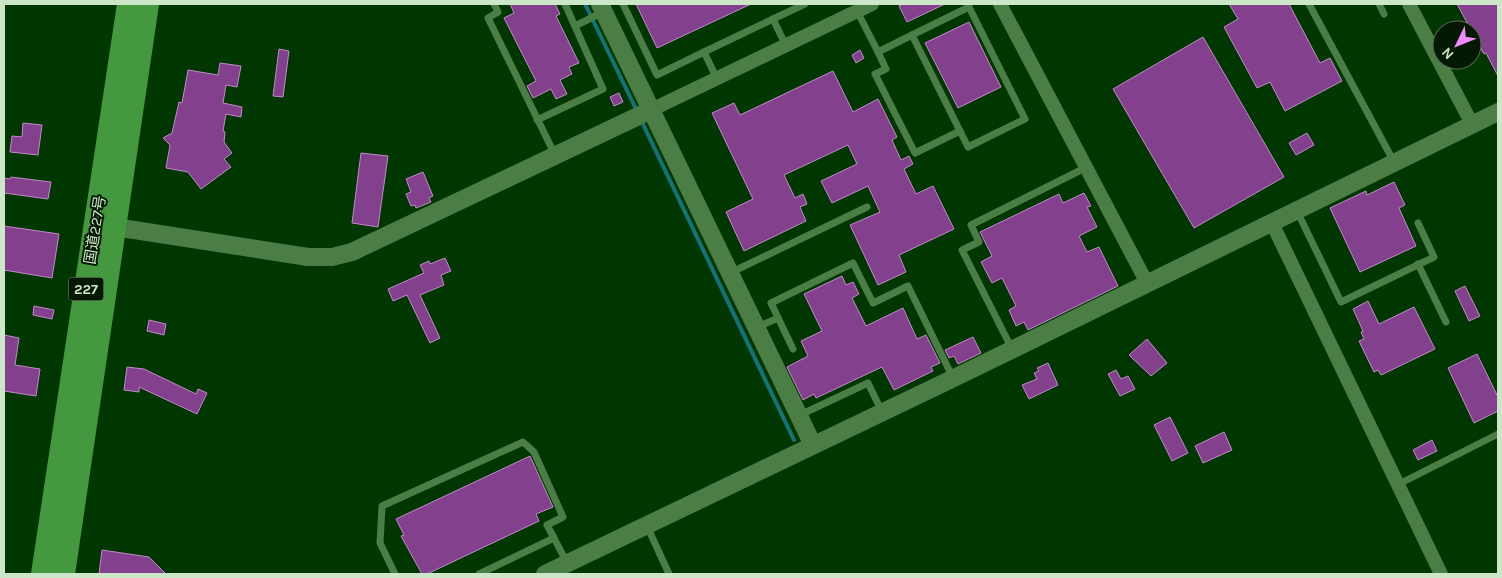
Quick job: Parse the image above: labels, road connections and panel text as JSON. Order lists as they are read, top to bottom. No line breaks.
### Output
{"streets":{"highway":["国道227号","227"]},"north":"bottom left"}
